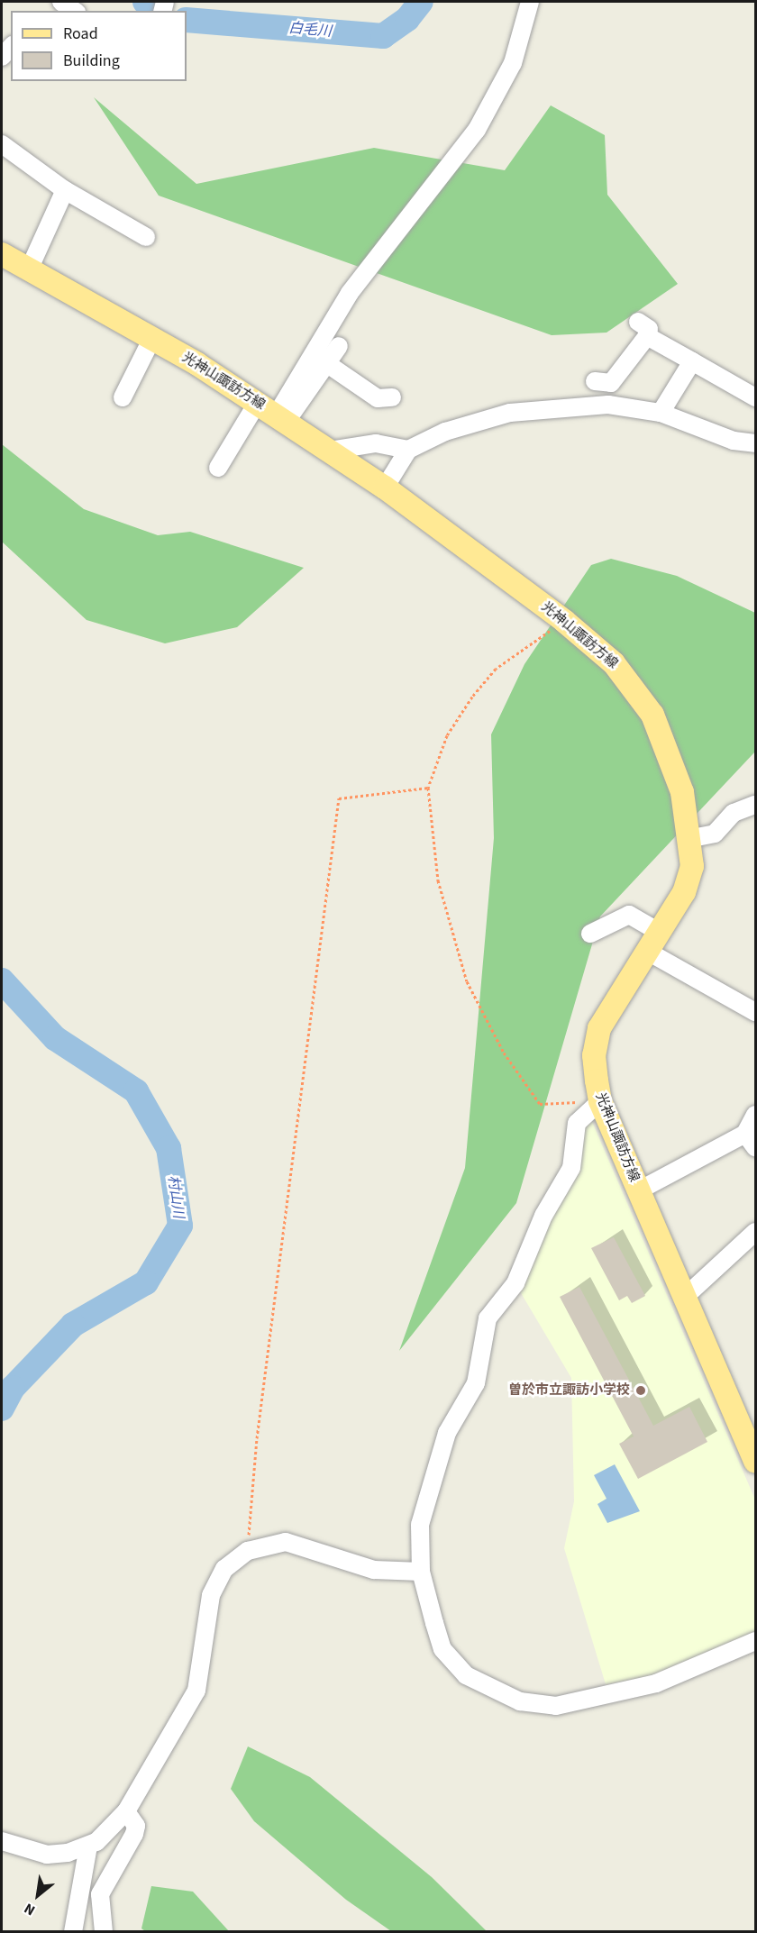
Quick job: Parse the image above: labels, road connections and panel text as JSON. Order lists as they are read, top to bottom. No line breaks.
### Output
{"streets":{"main road":["光神山諏訪方線"]},"water":["白毛川","村山川"],"places":["曽於市立諏訪小学校"],"legend":["Road","Building"],"north":"bottom left"}
